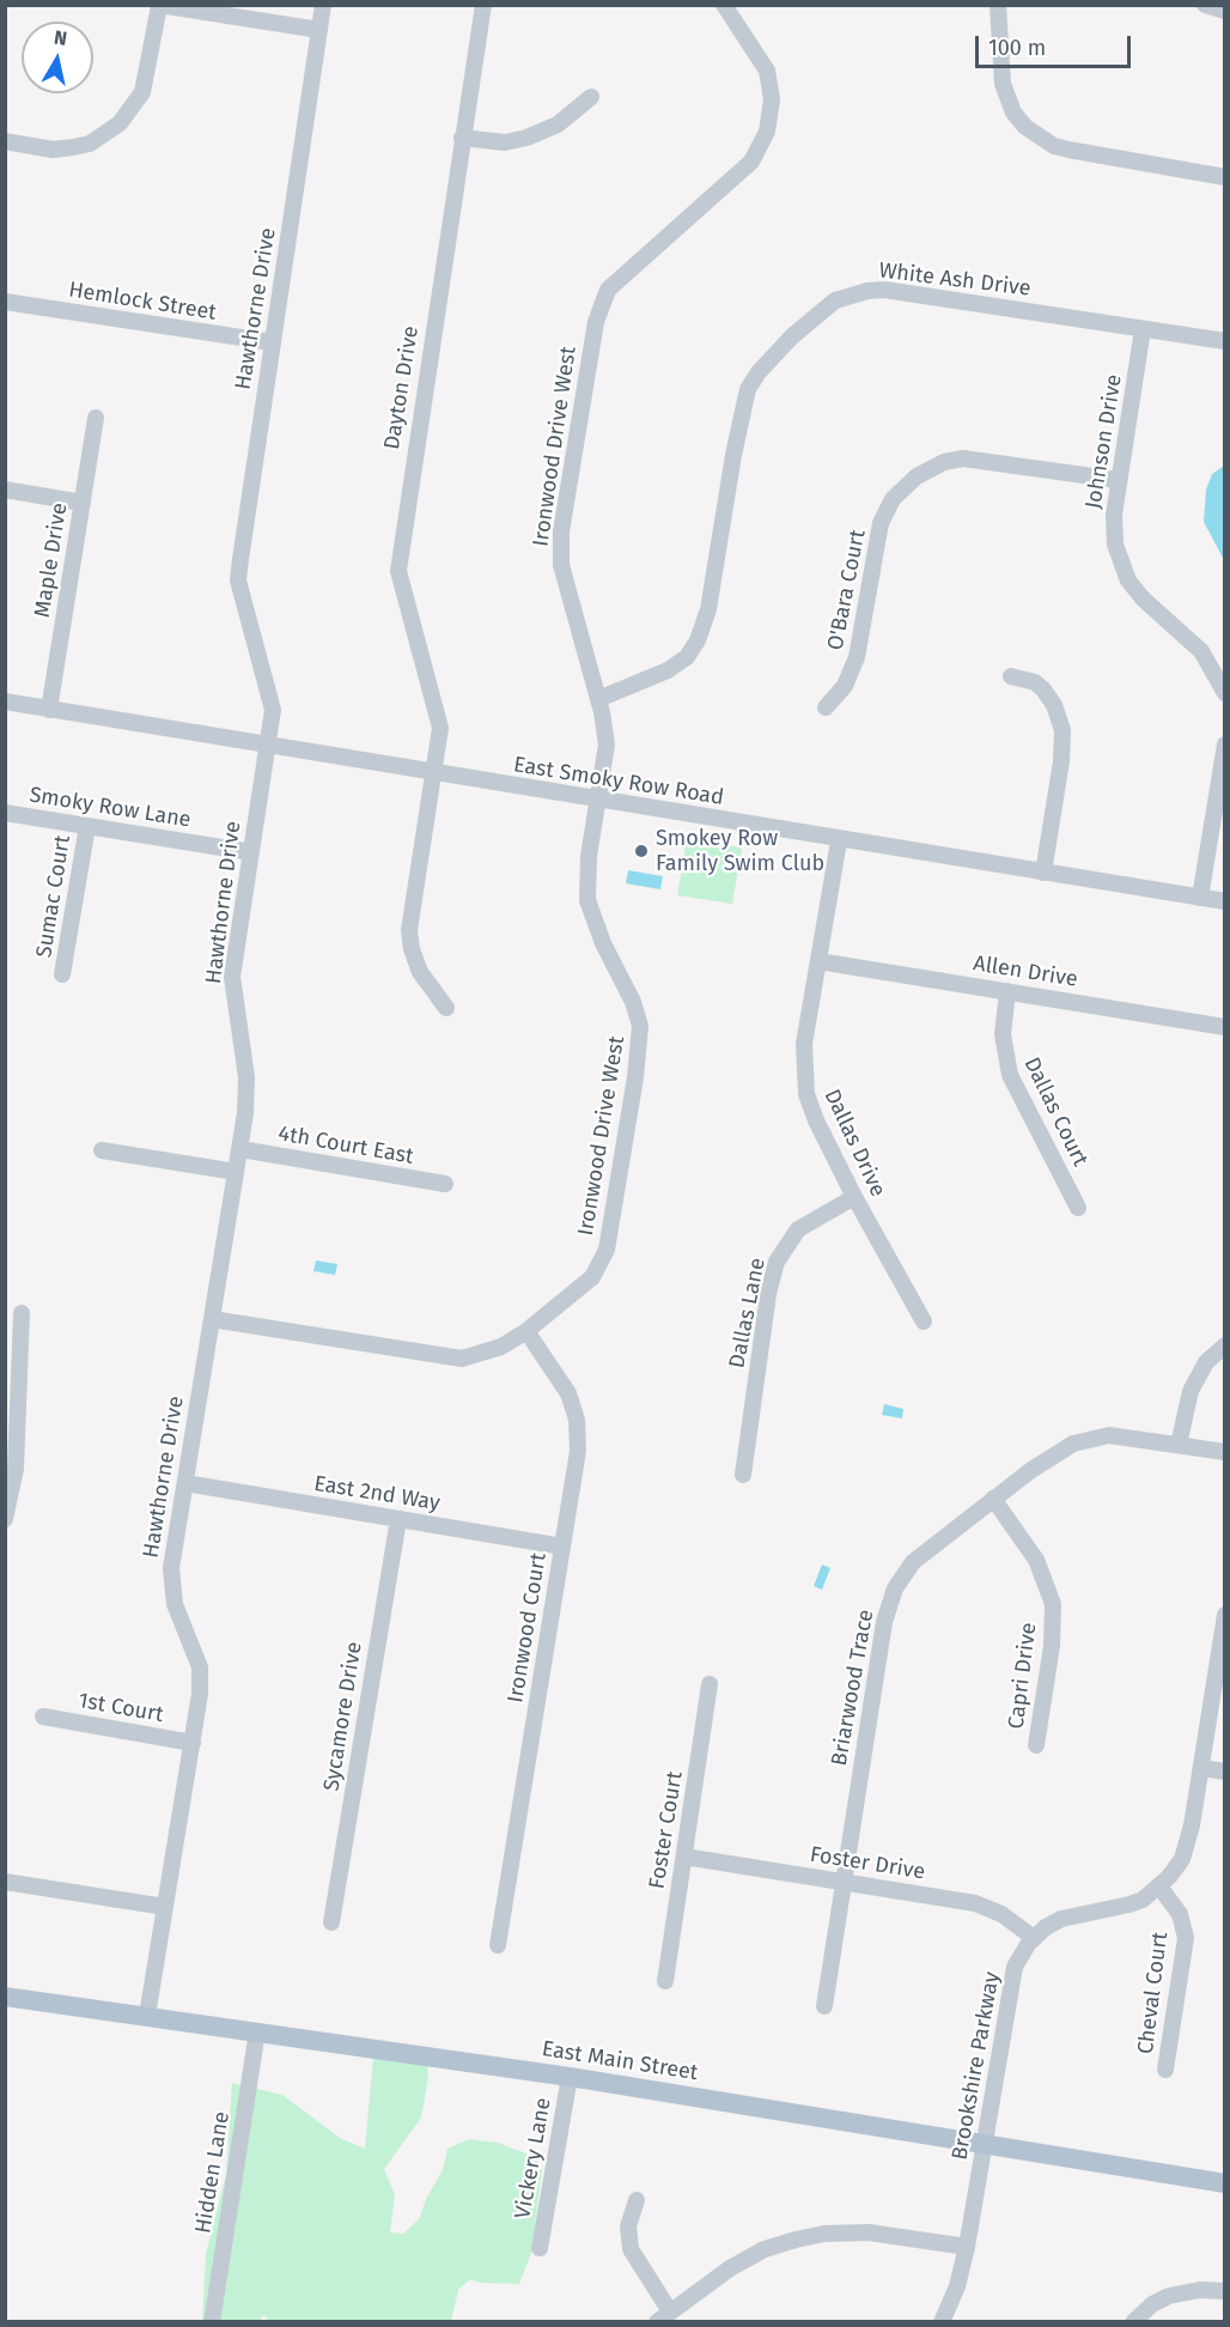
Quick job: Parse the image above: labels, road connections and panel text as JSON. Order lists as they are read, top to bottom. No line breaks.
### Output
{"streets":{"main road":["East Main Street"],"street":["White Ash Drive","Hemlock Street","Hawthorne Drive","Dayton Drive","Johnson Drive","Ironwood Drive West","Maple Drive","O'Bara Court","East Smoky Row Road","Smoky Row Lane","Sumac Court","Allen Drive","Dallas Court","Dallas Drive","4th Court East","Dallas Lane","East 2nd Way","Ironwood Court","Capri Drive","Briarwood Trace","1st Court","Sycamore Drive","Foster Court","Foster Drive","Cheval Court","Brookshire Parkway","Vickery Lane","Hidden Lane"]},"crossings":[["White Ash Drive","Johnson Drive"],["White Ash Drive","Ironwood Drive West"],["Hemlock Street","Hawthorne Drive"],["Hawthorne Drive","Ironwood Drive West"],["Hawthorne Drive","East Smoky Row Road"],["Hawthorne Drive","Smoky Row Lane"],["Hawthorne Drive","4th Court East"],["Hawthorne Drive","East 2nd Way"],["Hawthorne Drive","1st Court"],["Hawthorne Drive","East Main Street"],["Dayton Drive","East Smoky Row Road"],["Johnson Drive","O'Bara Court"],["Ironwood Drive West","East Smoky Row Road"],["Ironwood Drive West","Ironwood Court"],["Maple Drive","East Smoky Row Road"],["East Smoky Row Road","Dallas Drive"],["Smoky Row Lane","Sumac Court"],["Allen Drive","Dallas Court"],["Allen Drive","Dallas Drive"],["Dallas Drive","Dallas Lane"],["East 2nd Way","Ironwood Court"],["East 2nd Way","Sycamore Drive"],["Capri Drive","Briarwood Trace"],["Briarwood Trace","Foster Drive"],["Foster Court","Foster Drive"],["Foster Drive","Brookshire Parkway"],["Cheval Court","Brookshire Parkway"],["East Main Street","Brookshire Parkway"],["East Main Street","Vickery Lane"],["East Main Street","Hidden Lane"]],"places":["Smokey Row Family Swim Club"],"scale_bar":"100 m","north":"top"}
